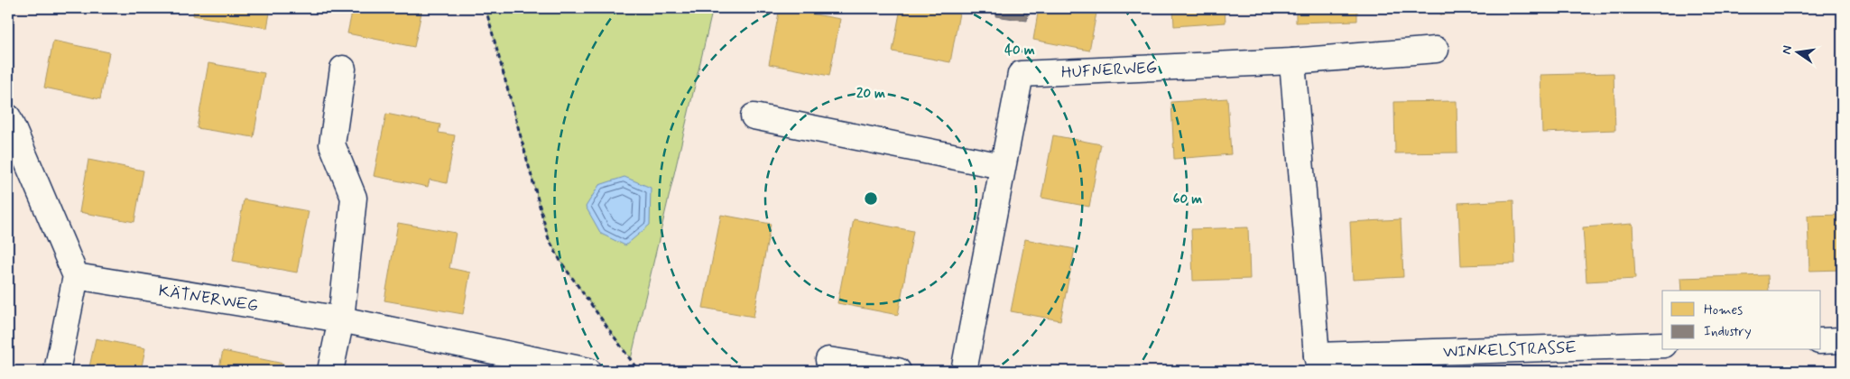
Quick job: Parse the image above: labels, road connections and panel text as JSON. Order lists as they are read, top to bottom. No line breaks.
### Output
{"streets":{"street":["HUFNERWEG","KÄTNERWEG","WINKELSTRASSE"]},"legend":["Homes","Industry"],"north":"left","rings":["40 m","20 m","60 m"]}
